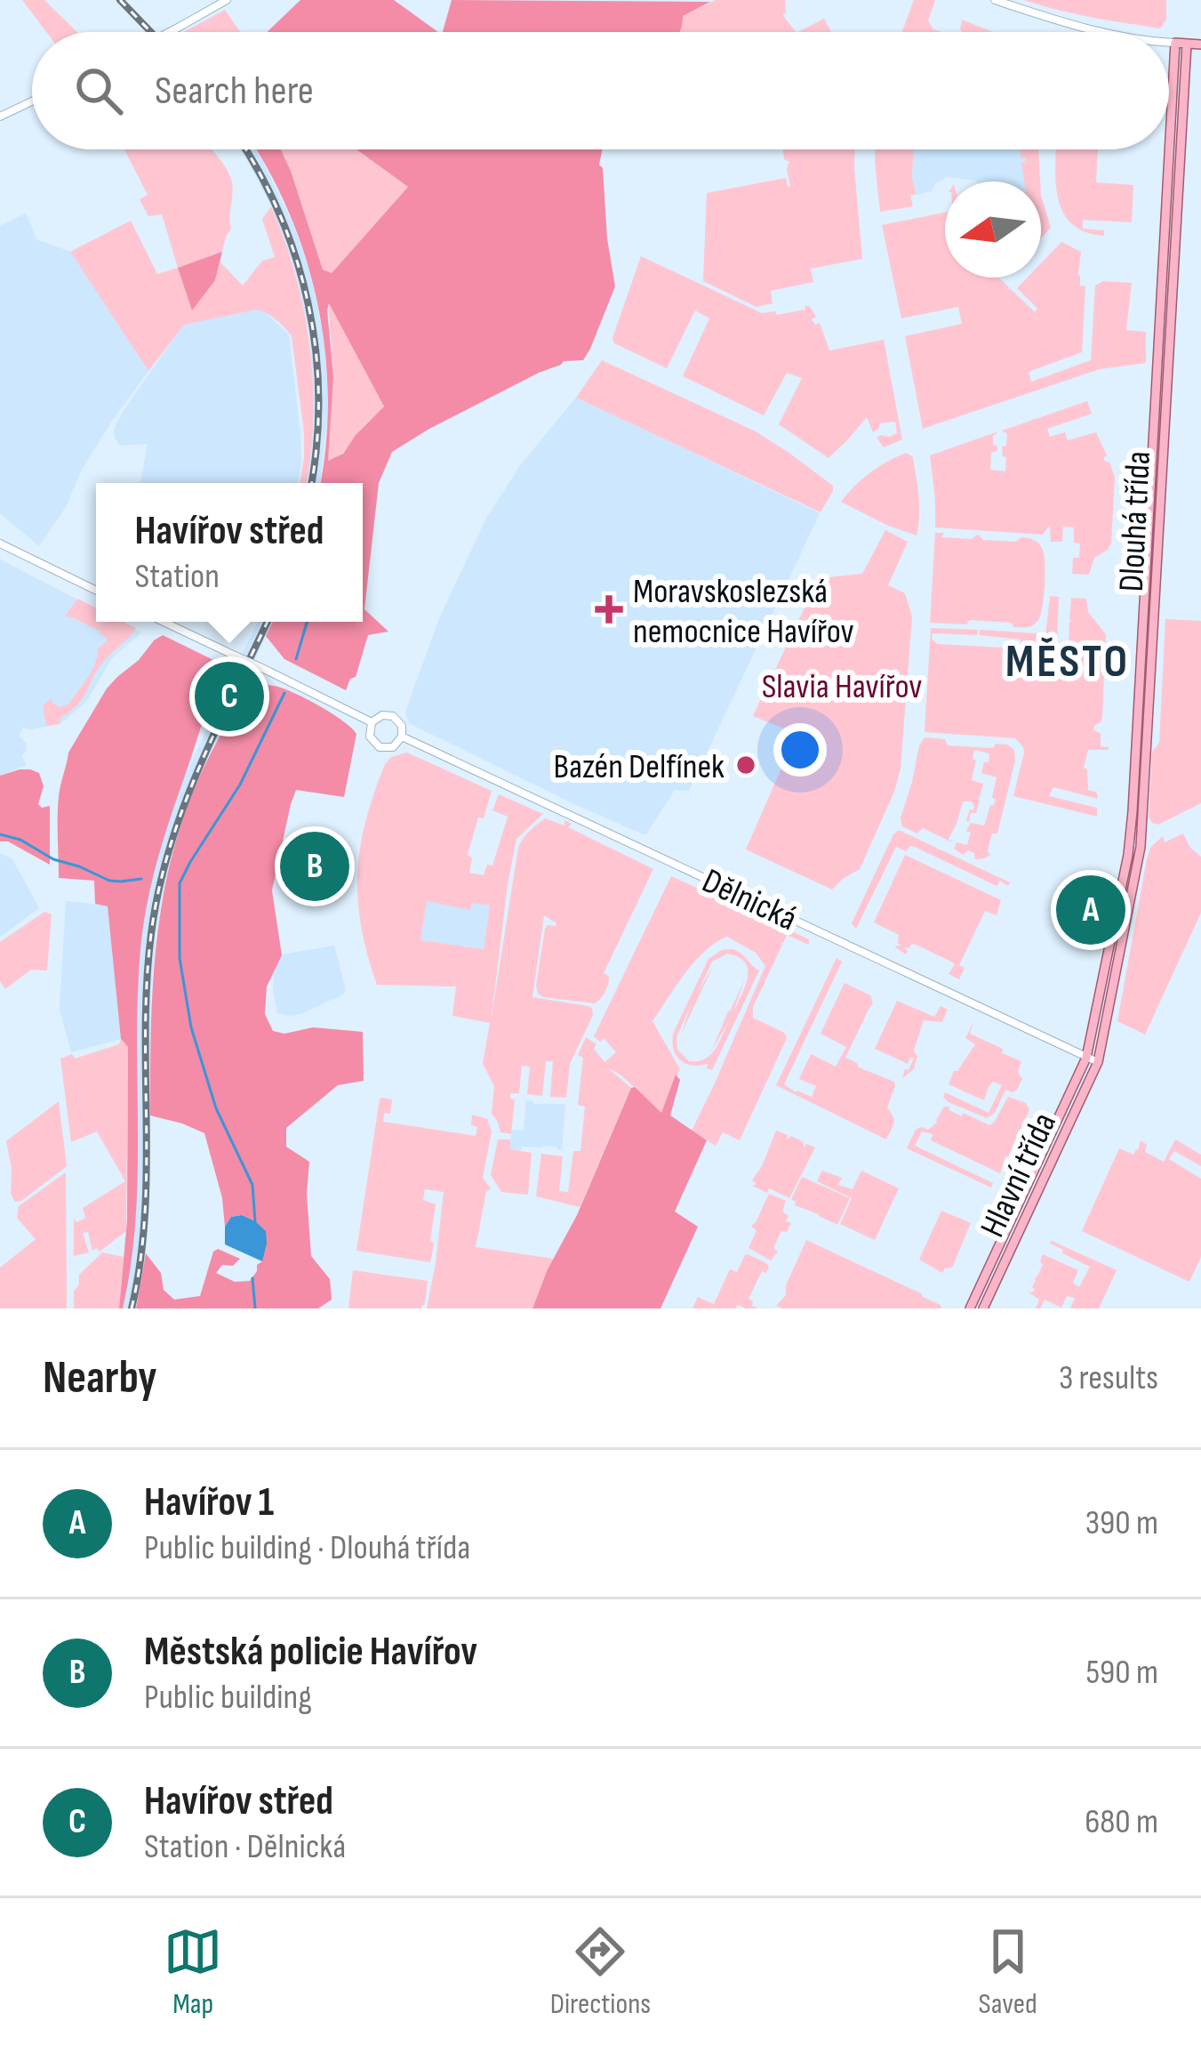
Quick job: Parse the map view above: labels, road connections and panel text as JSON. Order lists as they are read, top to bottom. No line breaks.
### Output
{"streets":{"main road":["Dlouhá třída","Hlavní třída"],"street":["Dělnická"]},"crossings":[["Dlouhá třída","Dělnická"],["Dlouhá třída","Hlavní třída"],["Dělnická","Hlavní třída"]],"districts":["MĚSTO"],"parks":["Slavia Havířov"],"places":{"health":["Moravskoslezská nemocnice Havířov"],"other":["Bazén Delfínek"]},"north":"left","page":{"search":"Search here","popup":["Havířov střed","Station"],"pins":["C","B","A"],"heading":["Nearby","3 results"],"list":[{"mark":"A","name":"Havířov 1","note":"Public building · Dlouhá třída","value":"390 m"},{"mark":"B","name":"Městská policie Havířov","note":"Public building","value":"590 m"},{"mark":"C","name":"Havířov střed","note":"Station · Dělnická","value":"680 m"}],"nav":["Map","Directions","Saved"]}}
